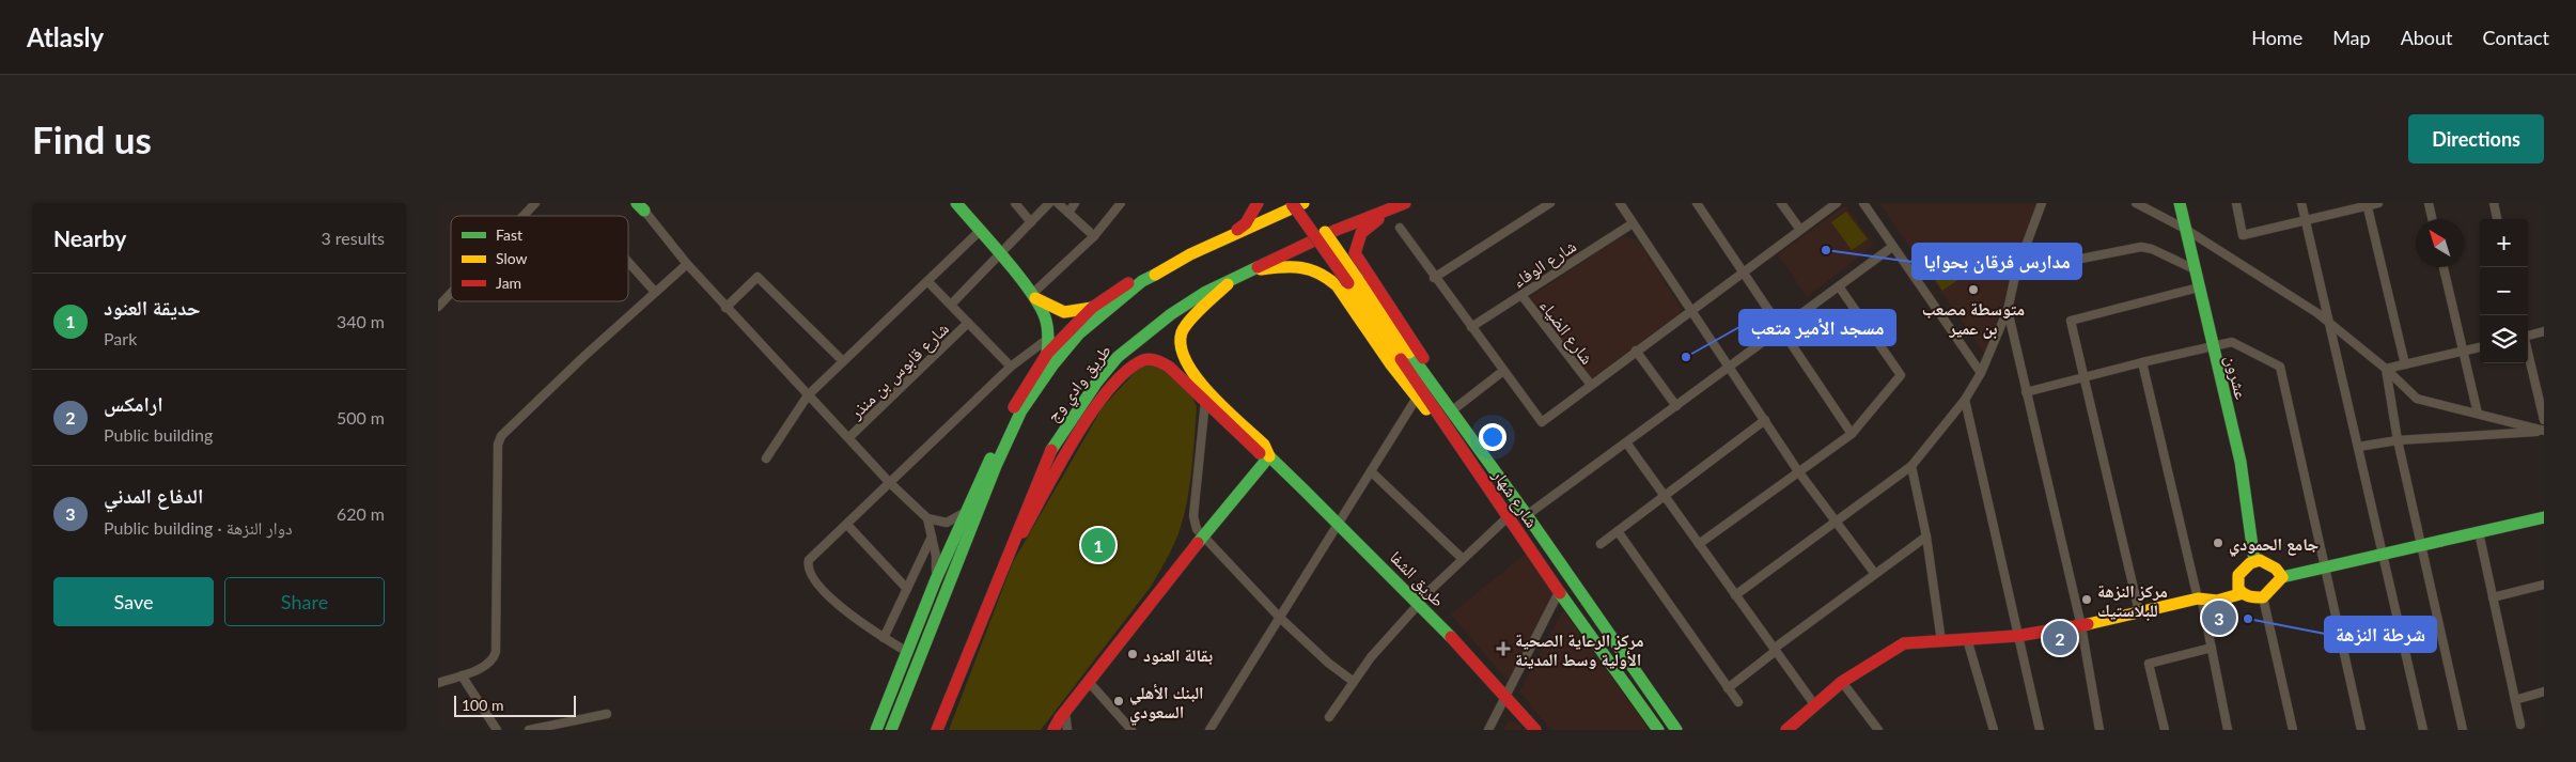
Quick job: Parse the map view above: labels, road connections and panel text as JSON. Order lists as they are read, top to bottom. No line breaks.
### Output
{"streets":{"main road":["عشرون","طريق وادي وج","شارع شهار","طريق الشفا"],"street":["شارع الوفاء","شارع الضياء","شارع قابوس بن منذر"]},"crossings":[["شارع الوفاء","شارع الضياء"]],"places":{"other":["مدارس فرقان بحوايا","متوسطة مصعب بن عمير","مسجد الأمير متعب","جامع الحمودي","مركز النزهة للبلاستيك","شرطة النزهة","بقالة العنود","البنك الأهلي السعودي"],"health":["مركز الرعاية الصحية الأولية وسط المدينة"]},"legend":["Fast","Slow","Jam"],"scale_bar":"100 m","north":"top left","page":{"header":"Atlasly","nav":["Home","Map","About","Contact"],"buttons":["Directions",["Save","Share"]],"title":"Find us","heading":["Nearby","3 results"],"map_buttons":["+","−"],"list":[{"mark":"1","name":"حديقة العنود","note":"Park","value":"340 m"},{"mark":"2","name":"ارامكس","note":"Public building","value":"500 m"},{"mark":"3","name":"الدفاع المدني","note":"Public building · دوار النزهة","value":"620 m"}],"pins":["1","3","2"],"scale":"100 m"}}
